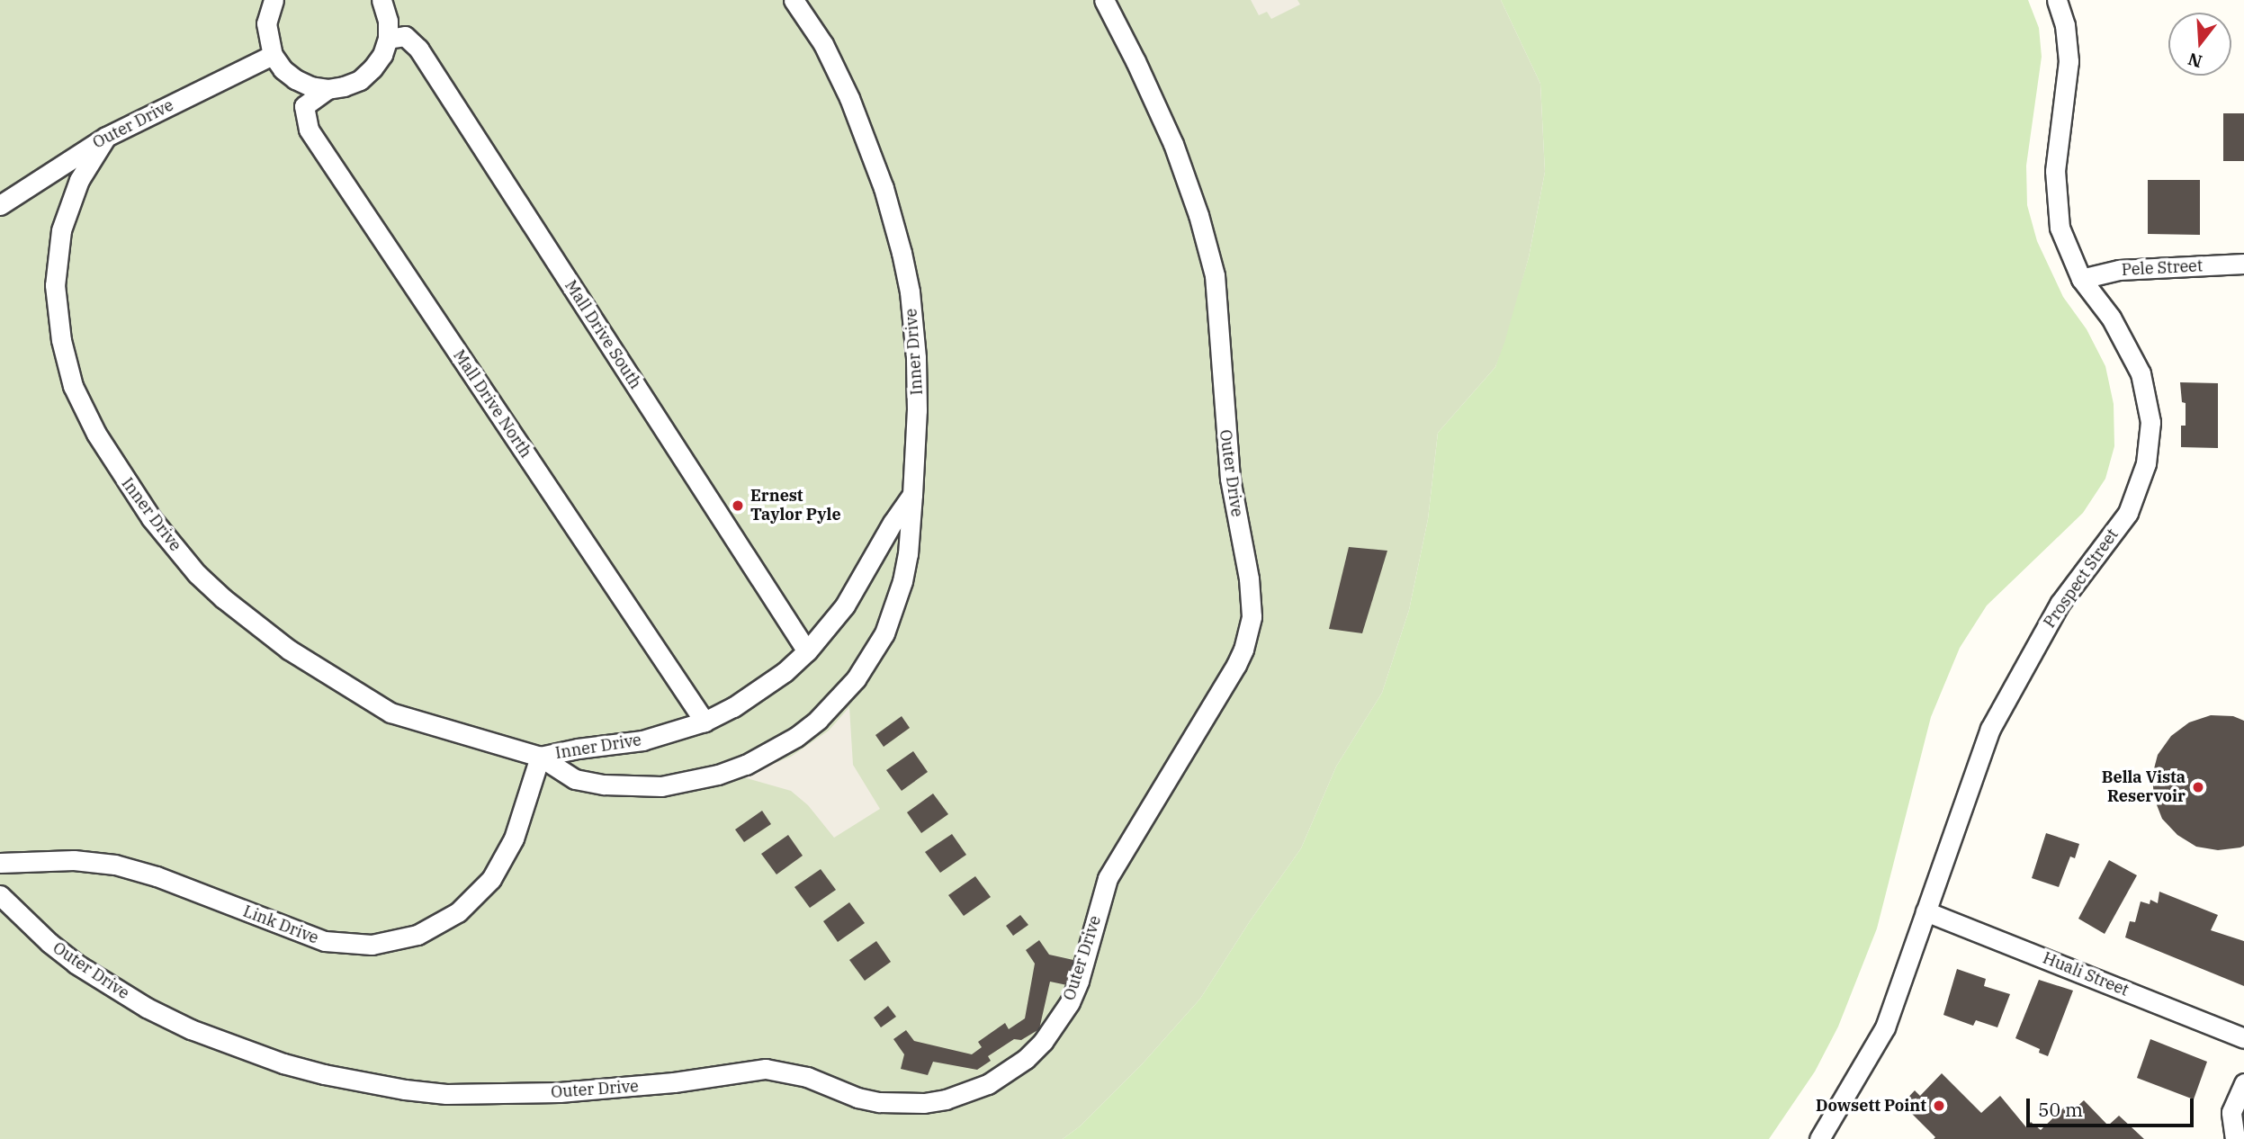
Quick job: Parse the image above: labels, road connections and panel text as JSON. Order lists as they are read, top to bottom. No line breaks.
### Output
{"streets":{"street":["Outer Drive","Pele Street","Mall Drive South","Inner Drive","Mall Drive North","Prospect Street","Link Drive","Huali Street"]},"crossings":[["Outer Drive","Inner Drive"],["Pele Street","Prospect Street"],["Mall Drive South","Inner Drive"],["Inner Drive","Mall Drive North"],["Inner Drive","Link Drive"],["Prospect Street","Huali Street"]],"places":["Ernest Taylor Pyle","Bella Vista Reservoir","Dowsett Point"],"scale_bar":"50 m","north":"bottom"}
